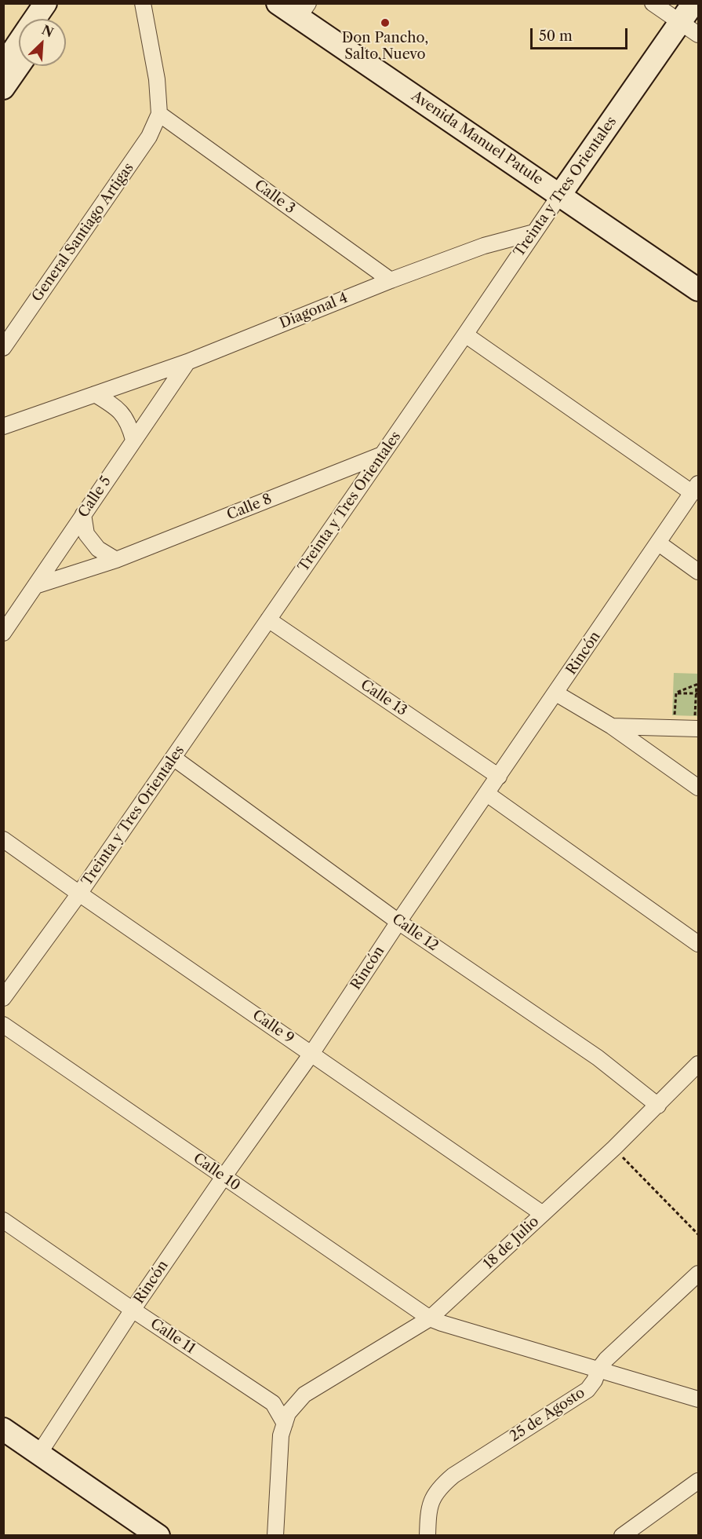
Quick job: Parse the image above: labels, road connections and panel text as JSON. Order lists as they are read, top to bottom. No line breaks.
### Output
{"streets":{"street":["Avenida Manuel Patule","Treinta y Tres Orientales","Calle 3","General Santiago Artigas","Diagonal 4","Calle 5","Calle 8","Rincón","Calle 13","Calle 12","Calle 9","Calle 10","18 de Julio","Calle 11","25 de Agosto"]},"crossings":[["Avenida Manuel Patule","Treinta y Tres Orientales"],["Treinta y Tres Orientales","Diagonal 4"],["Treinta y Tres Orientales","Calle 8"],["Treinta y Tres Orientales","Calle 13"],["Treinta y Tres Orientales","Calle 12"],["Treinta y Tres Orientales","Calle 9"],["Calle 3","General Santiago Artigas"],["Calle 3","Diagonal 4"],["Diagonal 4","Calle 5"],["Calle 5","Calle 8"],["Rincón","Calle 13"],["Rincón","Calle 12"],["Rincón","Calle 9"],["Rincón","Calle 10"],["Rincón","Calle 11"],["Calle 12","18 de Julio"],["Calle 9","18 de Julio"],["Calle 10","18 de Julio"],["Calle 10","25 de Agosto"],["18 de Julio","Calle 11"]],"places":["Don Pancho, Salto Nuevo"],"scale_bar":"50 m","north":"top right"}
